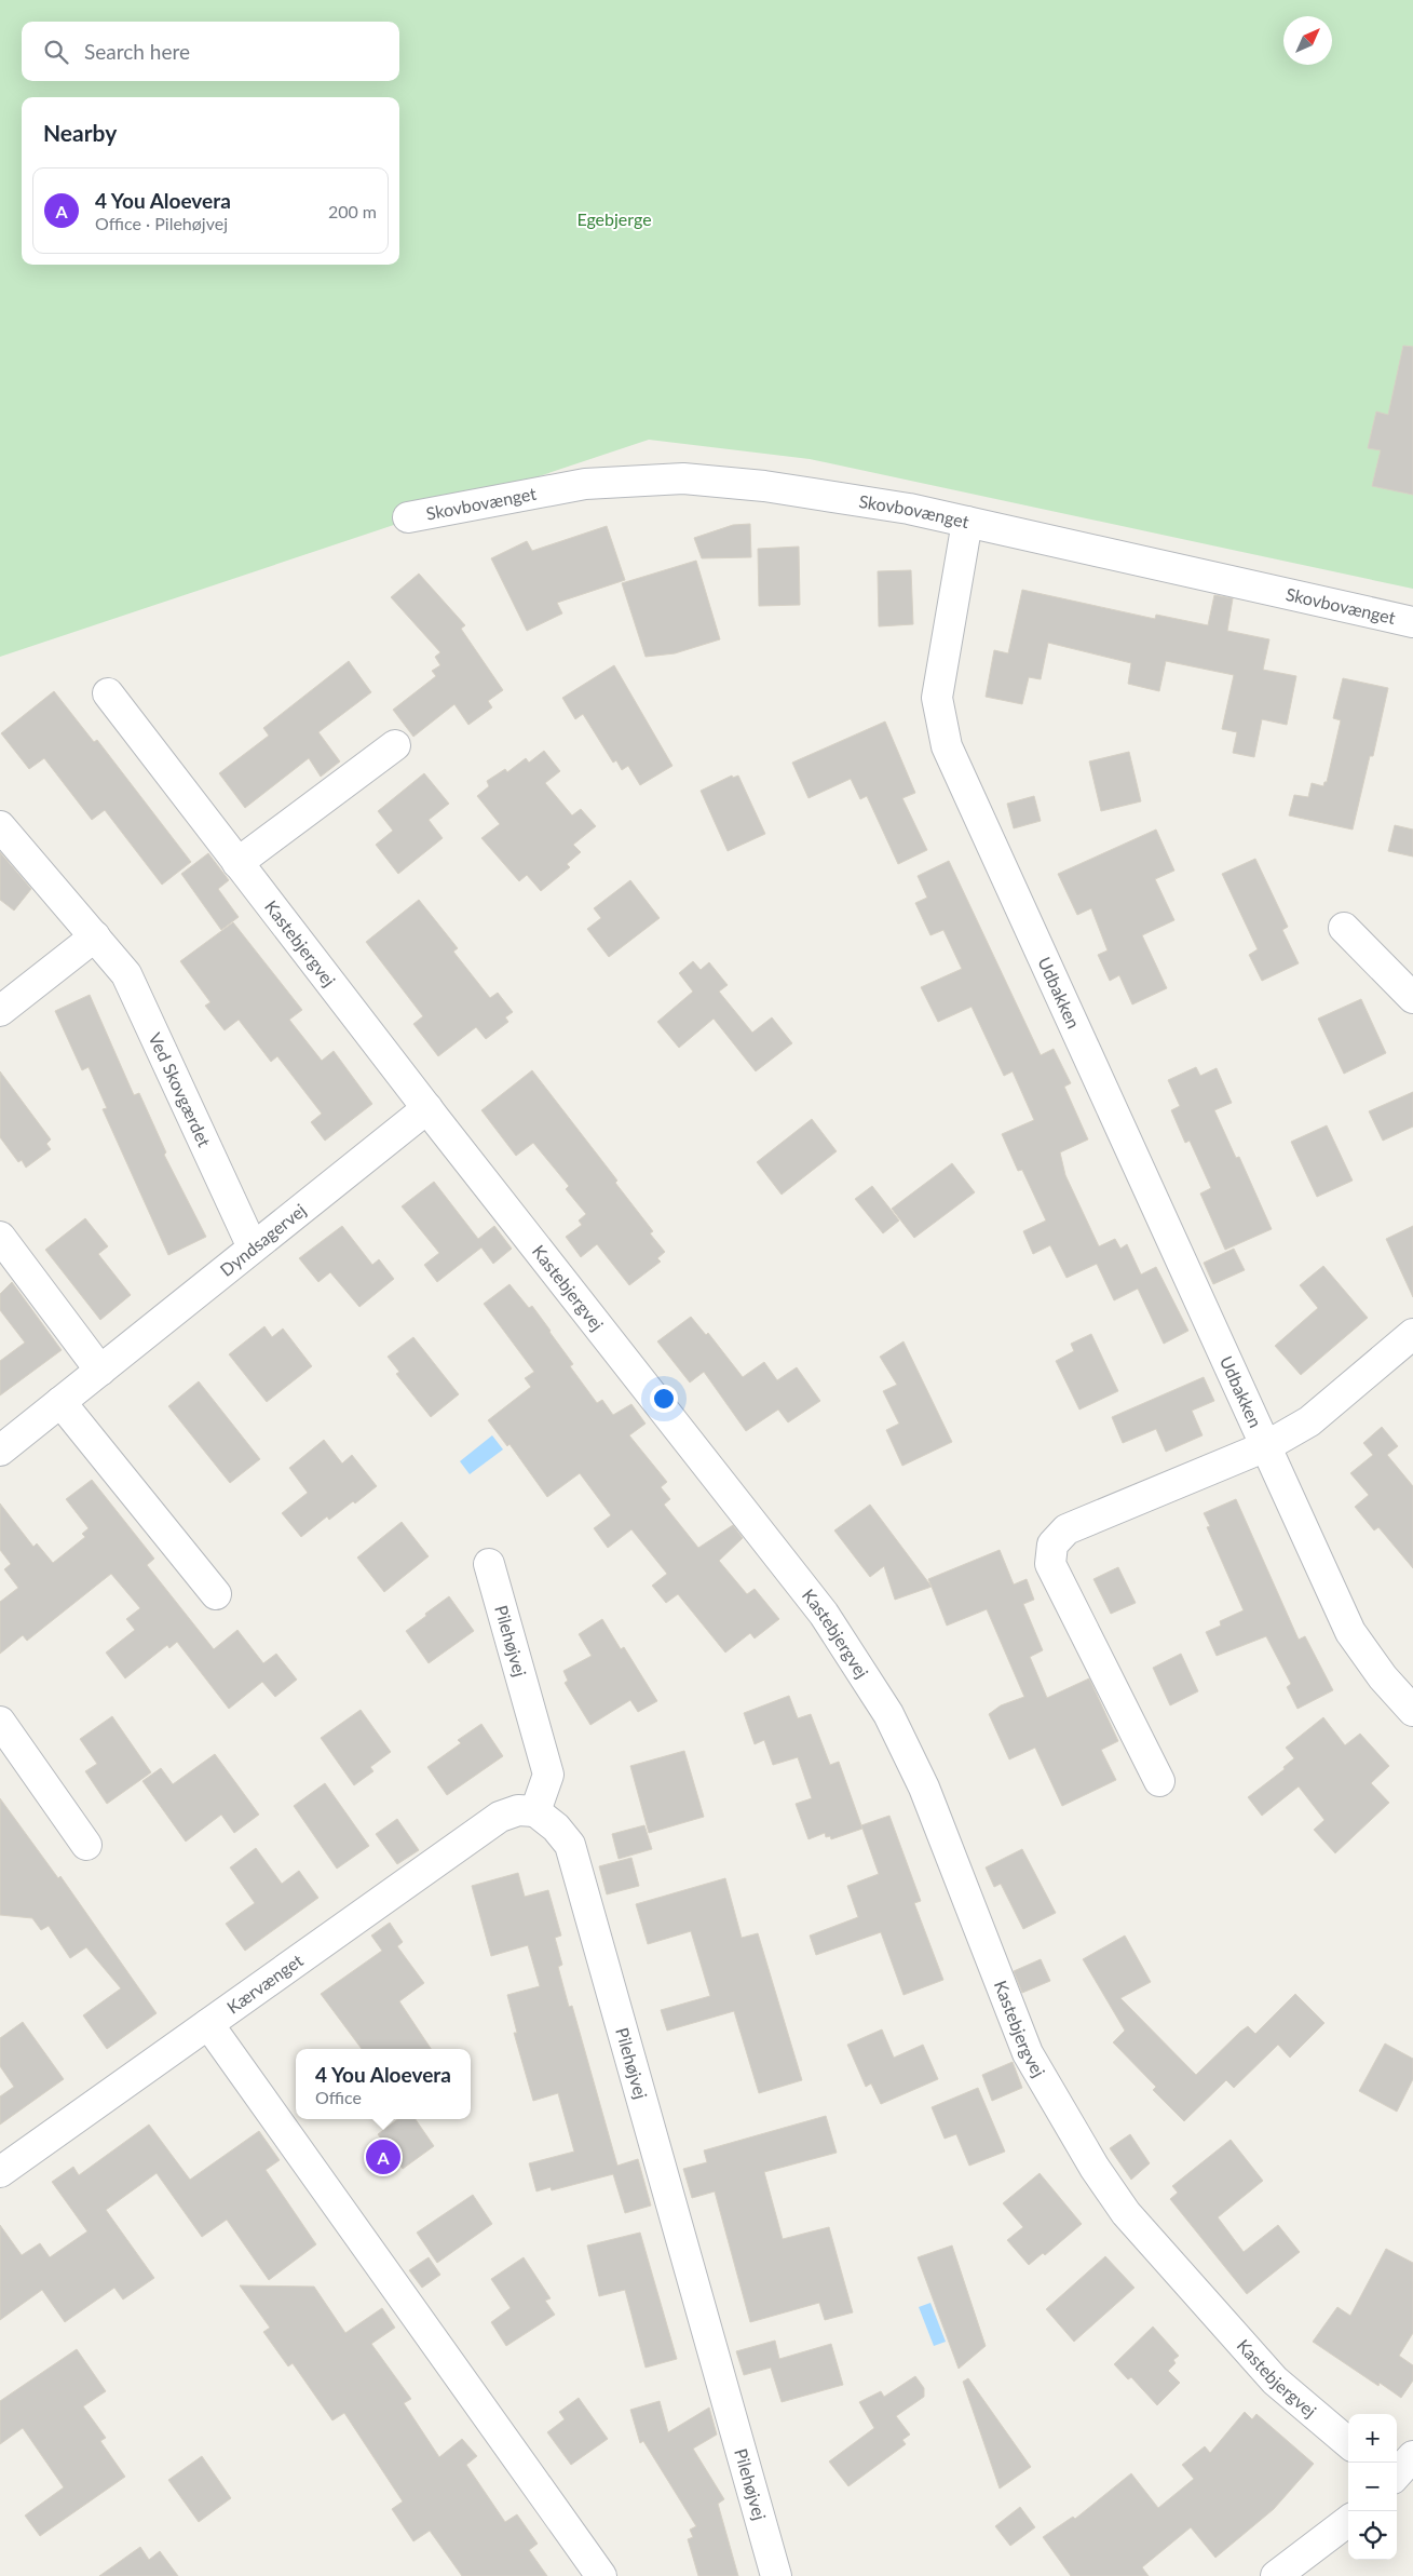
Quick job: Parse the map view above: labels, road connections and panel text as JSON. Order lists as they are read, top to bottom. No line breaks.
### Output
{"streets":{"street":["Skovbovænget","Kastebjergvej","Udbakken","Ved Skovgærdet","Dyndsagervej","Pilehøjvej","Kærvænget"]},"crossings":[["Skovbovænget","Udbakken"],["Kastebjergvej","Dyndsagervej"],["Ved Skovgærdet","Dyndsagervej"],["Pilehøjvej","Kærvænget"]],"parks":["Egebjerge"],"north":"top right","page":{"search":"Search here","heading":"Nearby","list":[{"mark":"A","name":"4 You Aloevera","note":"Office · Pilehøjvej","value":"200 m"}],"popup":["4 You Aloevera","Office"],"pins":"A","map_buttons":["+","−"]}}
